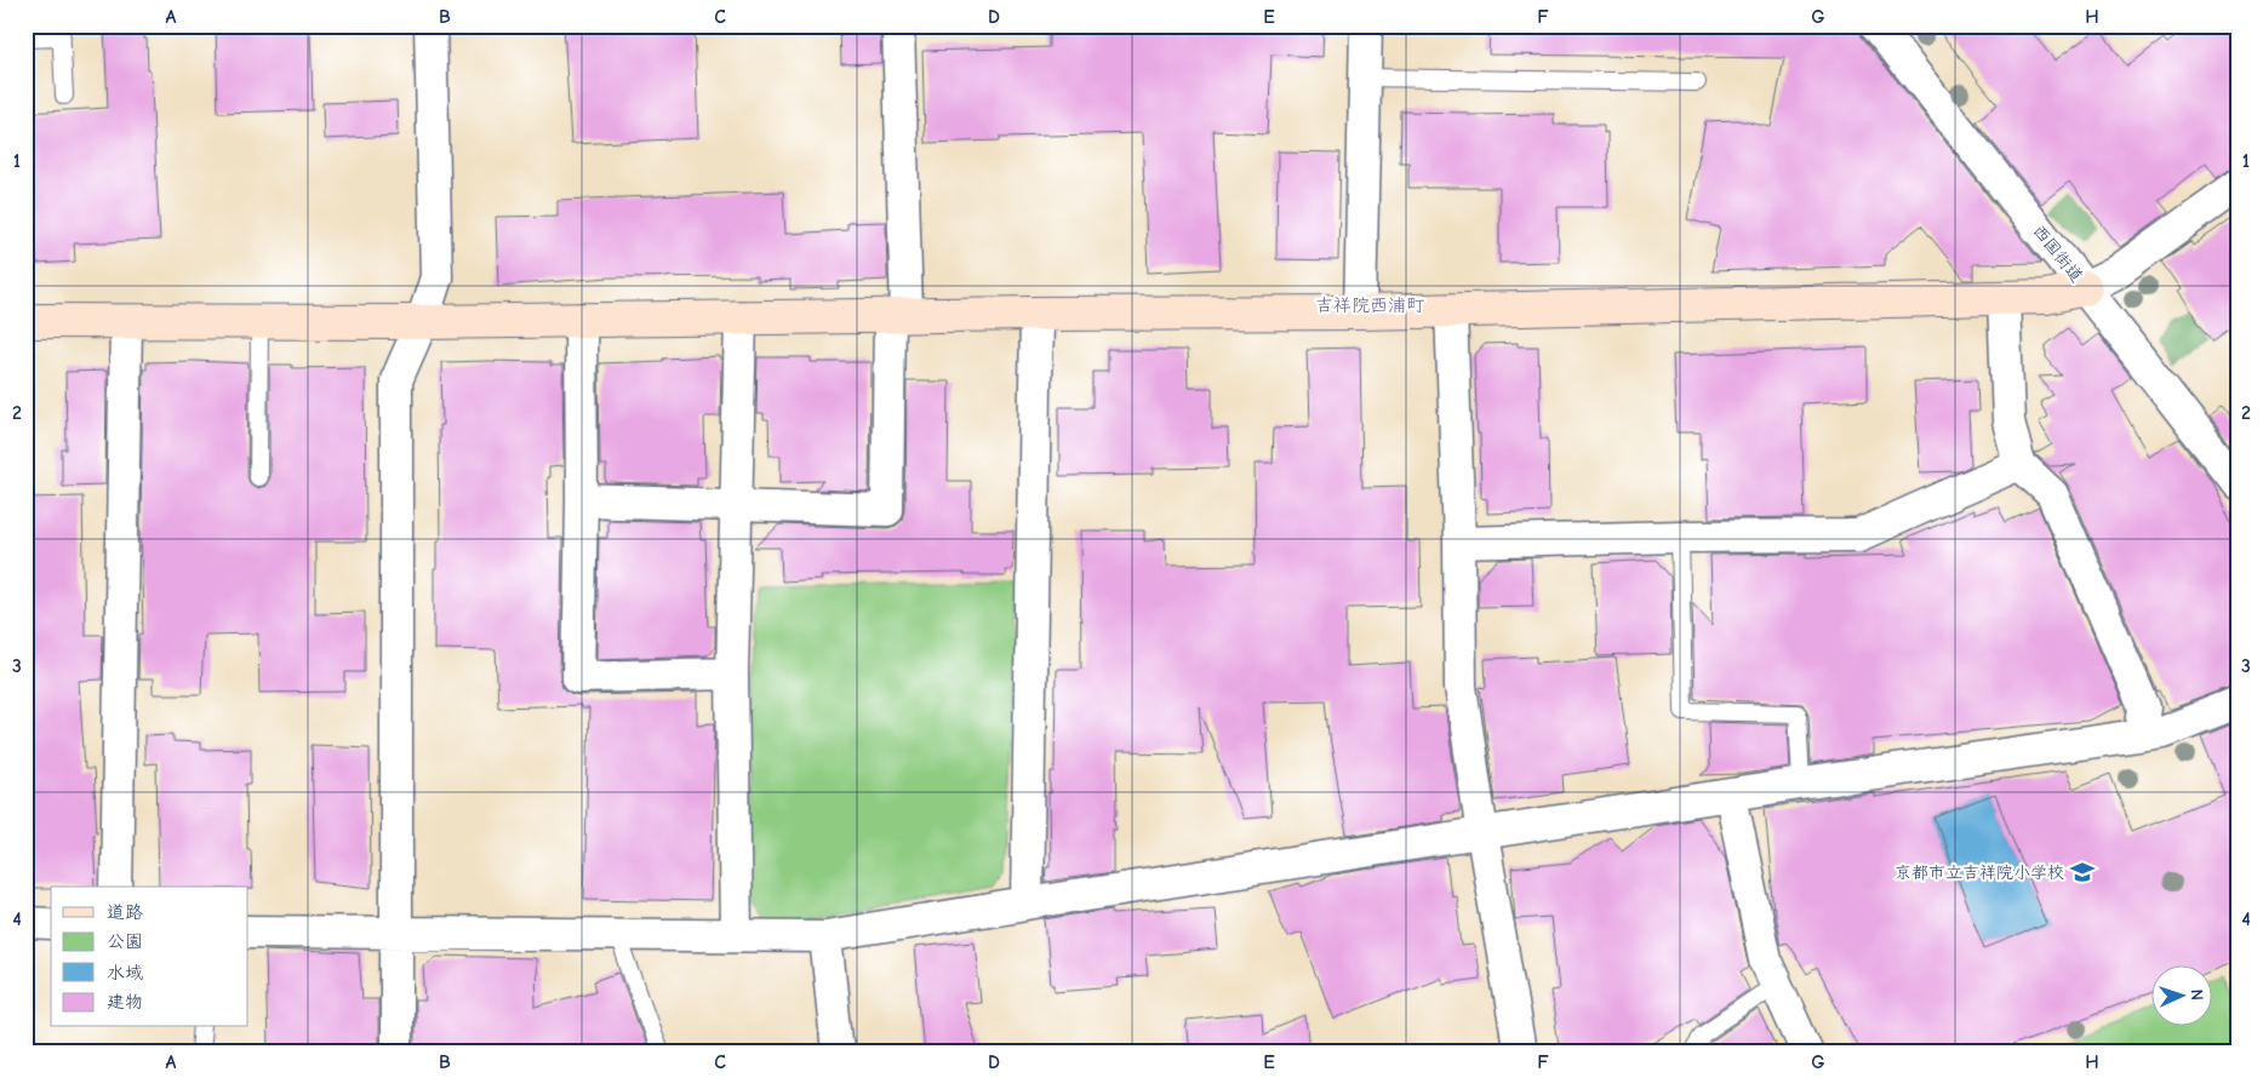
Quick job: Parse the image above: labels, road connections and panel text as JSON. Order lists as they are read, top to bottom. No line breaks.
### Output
{"streets":{"street":["西国街道"]},"districts":["吉祥院西浦町"],"places":{"school or university":["京都市立吉祥院小学校"]},"legend":["道路","公園","水域","建物"],"north":"right","grid":{"columns":["A","B","C","D","E","F","G","H"],"rows":["1","2","3","4"]}}
